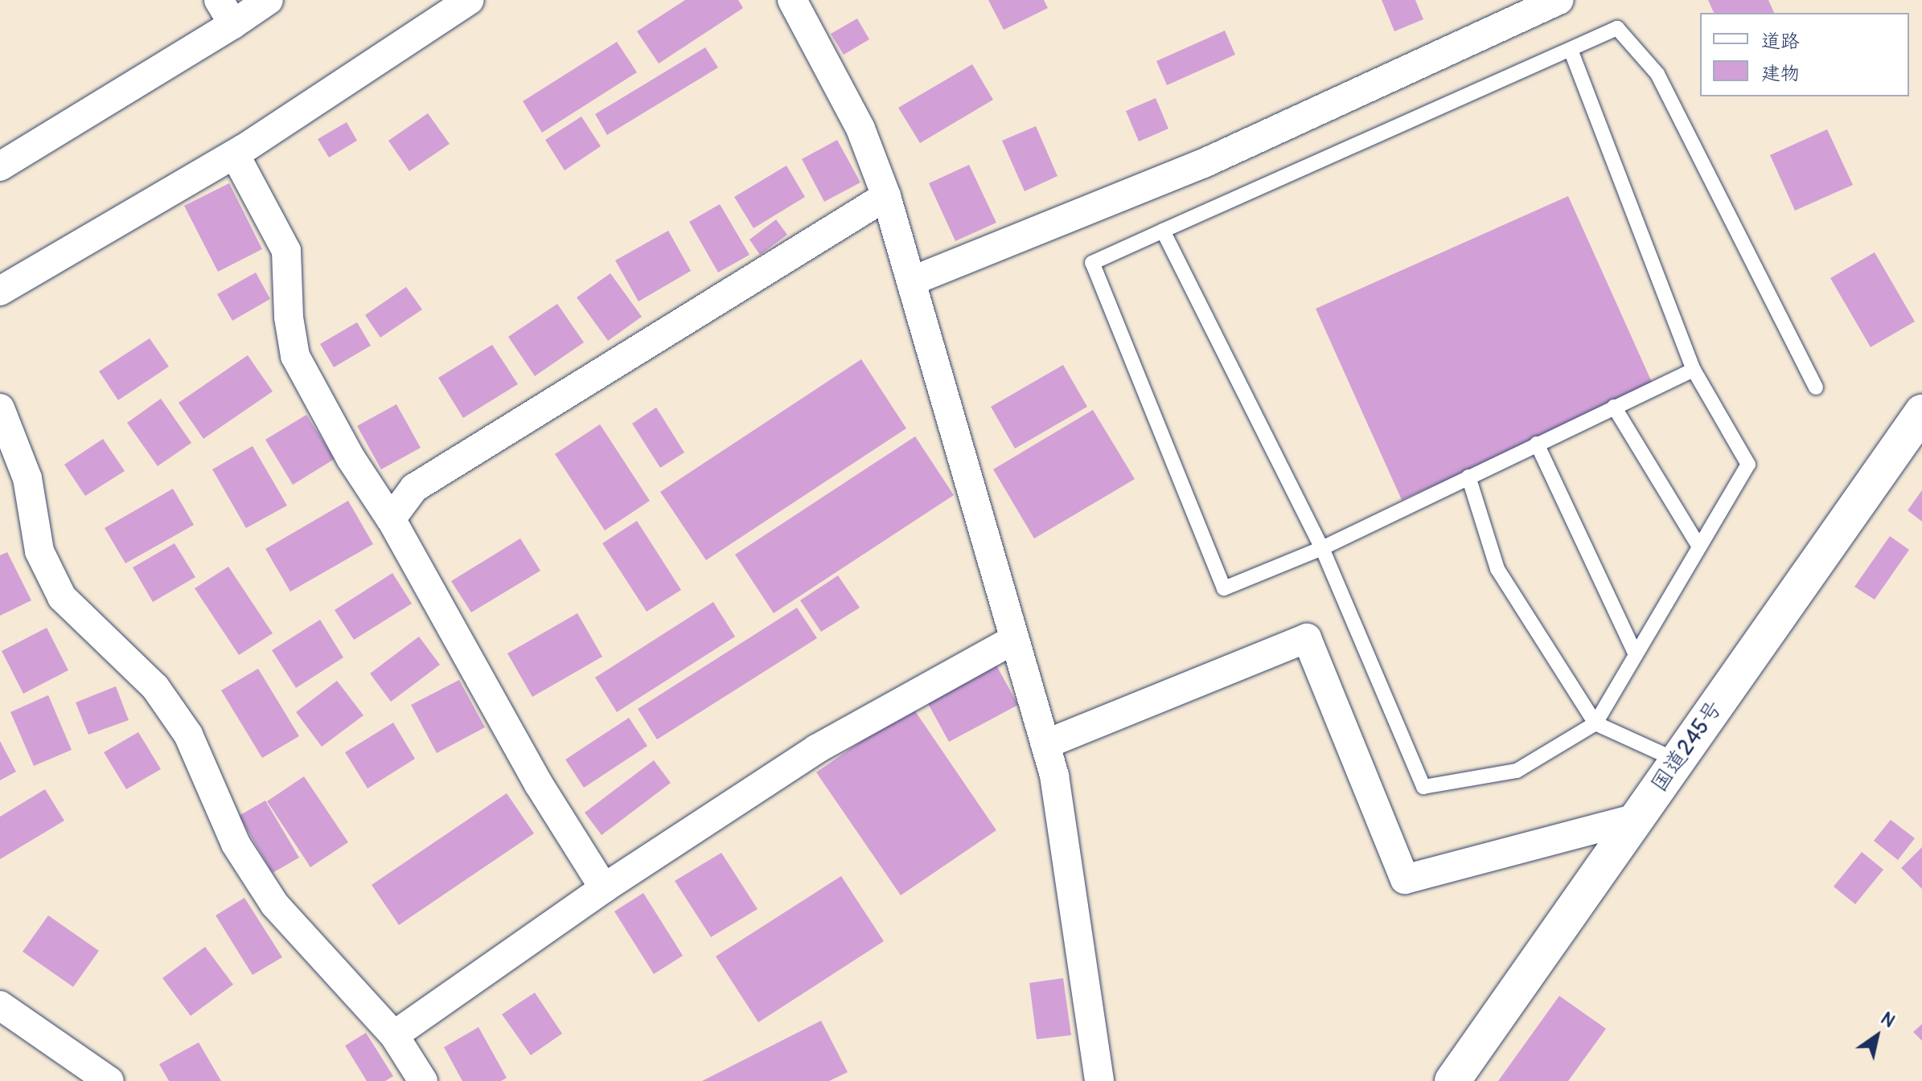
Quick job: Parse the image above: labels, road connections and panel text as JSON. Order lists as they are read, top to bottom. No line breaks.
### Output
{"streets":{"highway":["国道245号"]},"legend":["道路","建物"],"north":"top right"}
